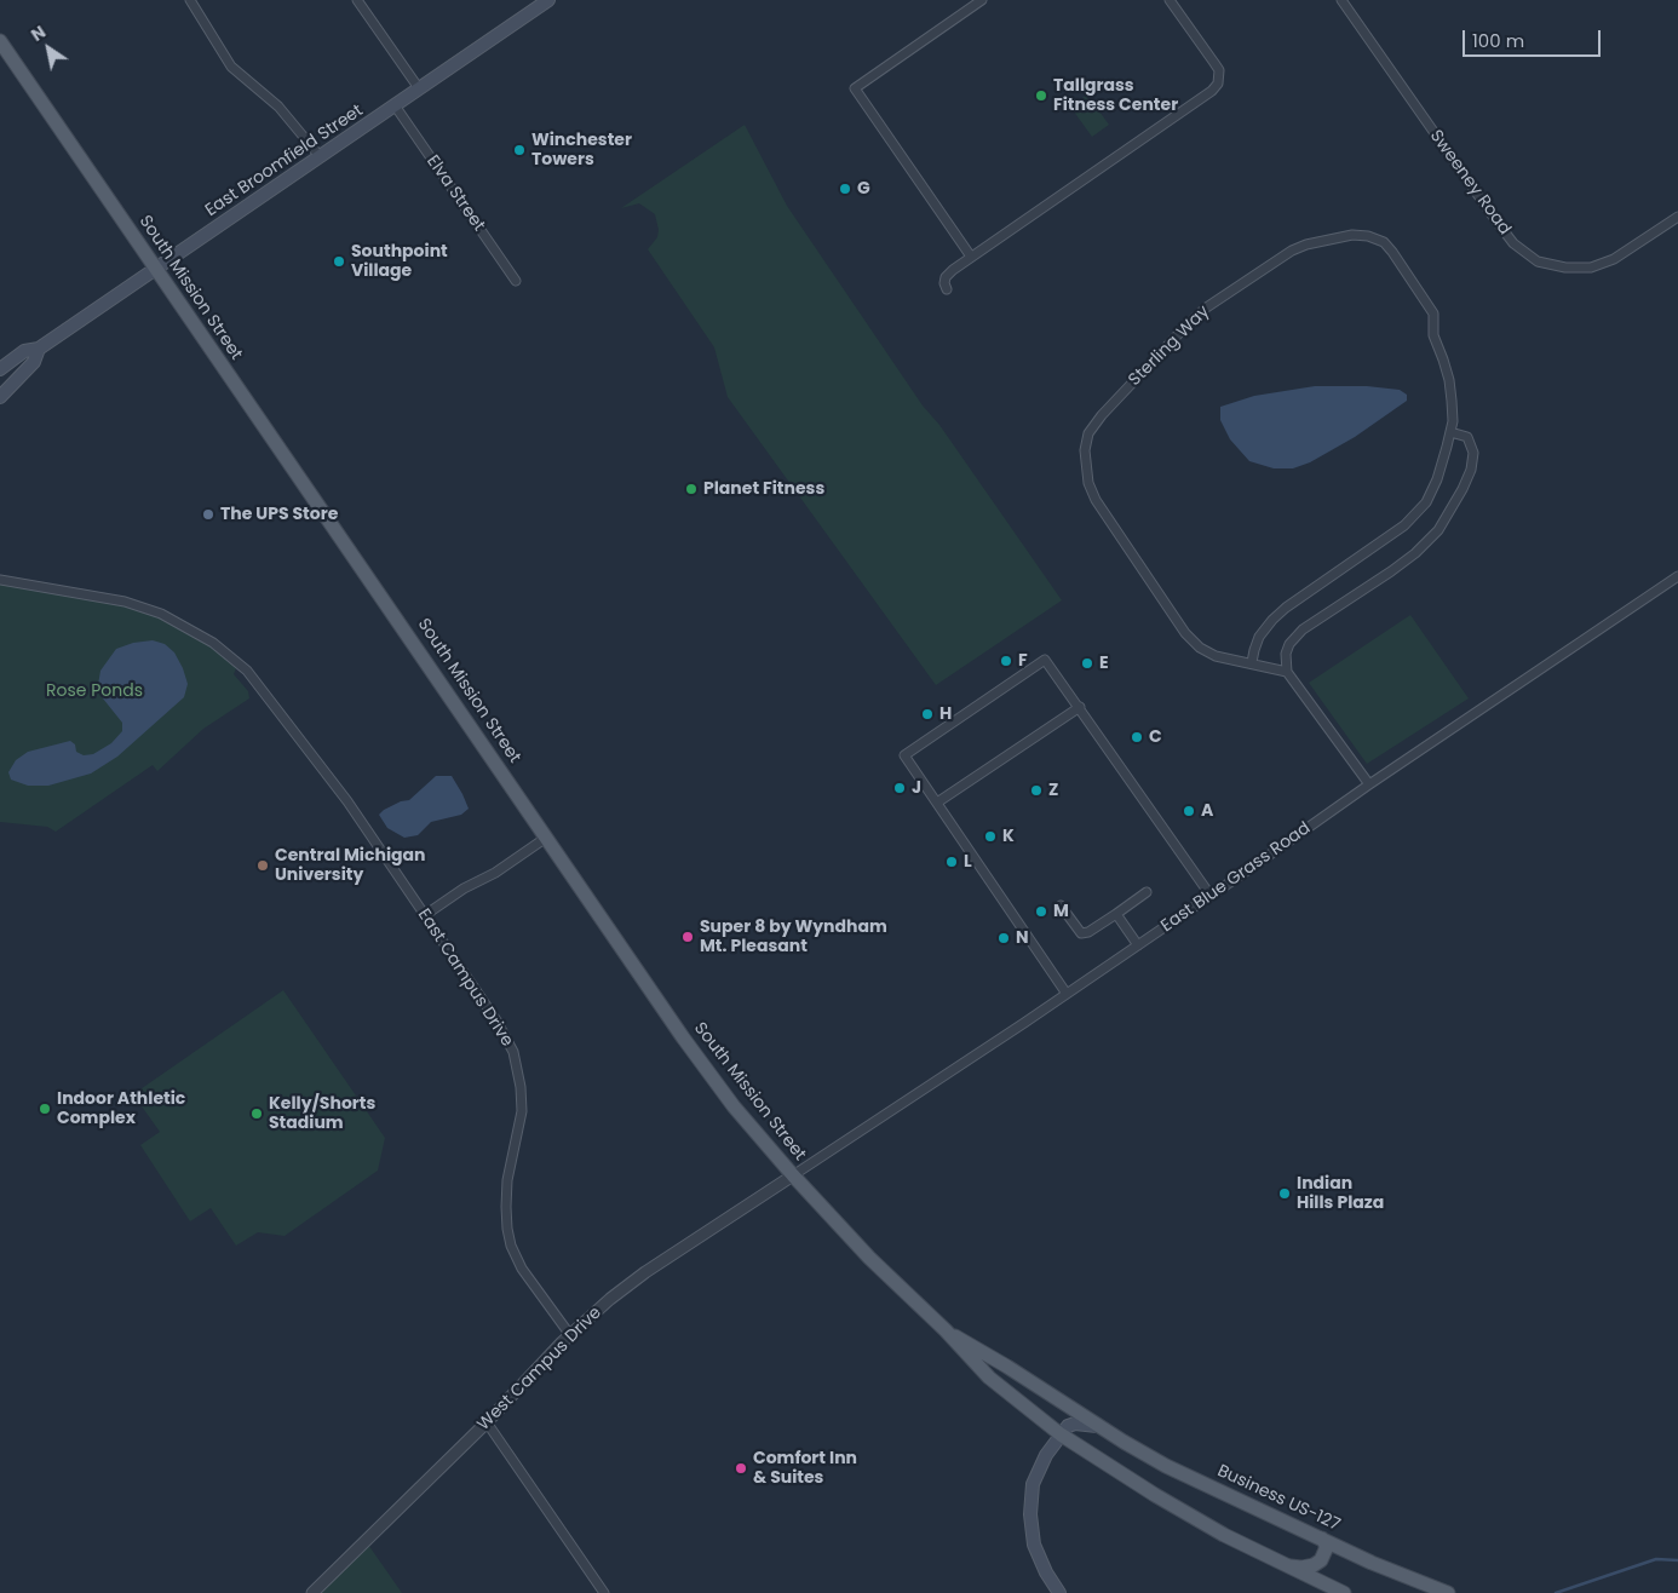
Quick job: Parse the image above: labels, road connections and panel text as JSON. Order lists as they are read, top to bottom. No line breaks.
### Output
{"streets":{"main road":["East Broomfield Street","South Mission Street","Business US-127"],"street":["Sweeney Road","Elva Street","Sterling Way","East Blue Grass Road","East Campus Drive","West Campus Drive"]},"crossings":[["East Broomfield Street","Elva Street"],["East Broomfield Street","South Mission Street"],["South Mission Street","East Blue Grass Road"],["South Mission Street","West Campus Drive"],["South Mission Street","Business US-127"],["East Blue Grass Road","West Campus Drive"],["East Campus Drive","West Campus Drive"]],"parks":["Rose Ponds"],"places":["Tallgrass Fitness Center","Winchester Towers","G","Southpoint Village","Planet Fitness","The UPS Store","F","E","H","C","J","Z","A","K","L","Central Michigan University","M","Super 8 by Wyndham Mt. Pleasant","N","Indoor Athletic Complex","Kelly/Shorts Stadium","Indian Hills Plaza","Comfort Inn & Suites"],"scale_bar":"100 m","north":"top left"}
